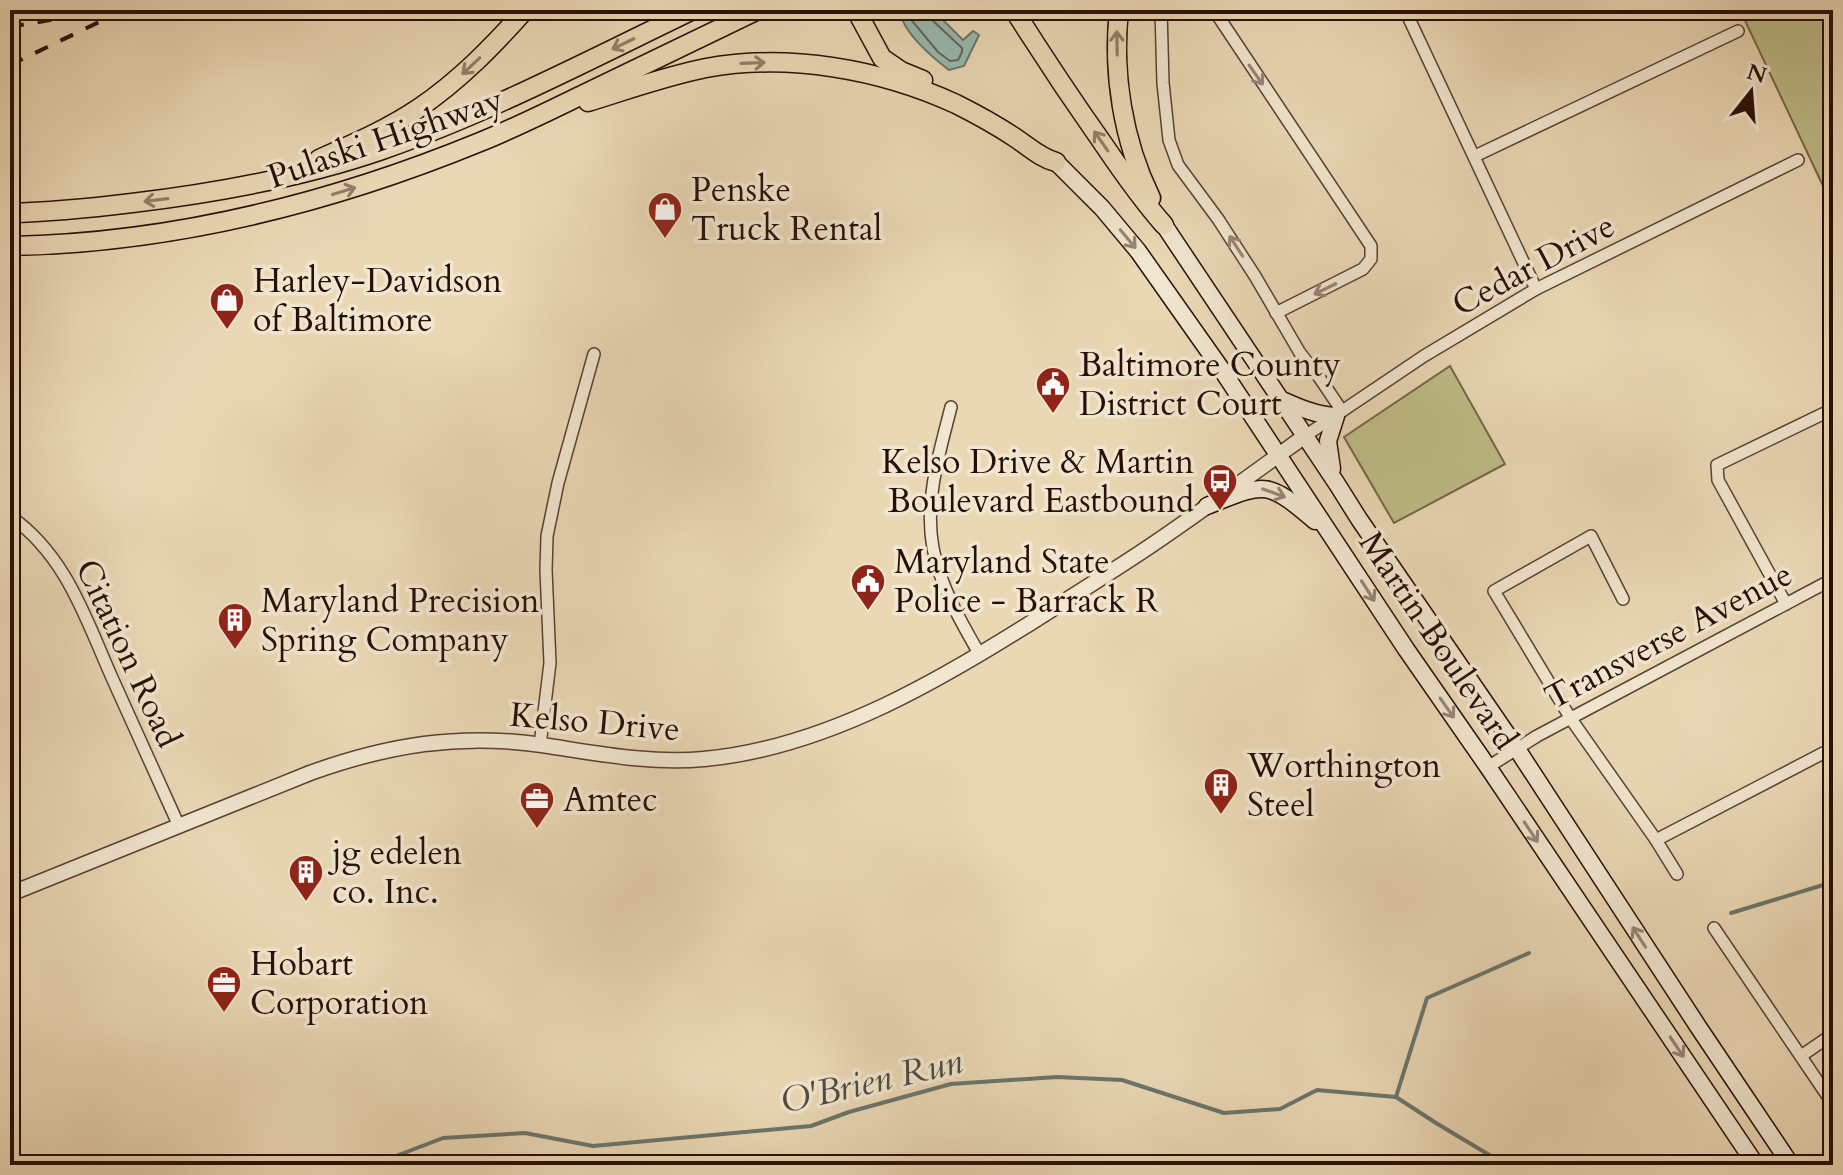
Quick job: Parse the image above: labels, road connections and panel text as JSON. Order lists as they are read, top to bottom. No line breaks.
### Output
{"streets":{"highway":["Pulaski Highway"],"main road":["Martin Boulevard"],"street":["Cedar Drive","Transverse Avenue","Citation Road","Kelso Drive"]},"crossings":[["Cedar Drive","Martin Boulevard"],["Cedar Drive","Kelso Drive"],["Transverse Avenue","Martin Boulevard"],["Martin Boulevard","Kelso Drive"],["Citation Road","Kelso Drive"]],"water":["O'Brien Run"],"places":{"shop":["Penske Truck Rental","Harley-Davidson of Baltimore"],"public building":["Baltimore County District Court","Maryland State Police - Barrack R"],"bus stop":["Kelso Drive & Martin Boulevard Eastbound"],"building":["Maryland Precision Spring Company","Worthington Steel","jg edelen co. Inc."],"office":["Amtec","Hobart Corporation"]},"north":"top"}
